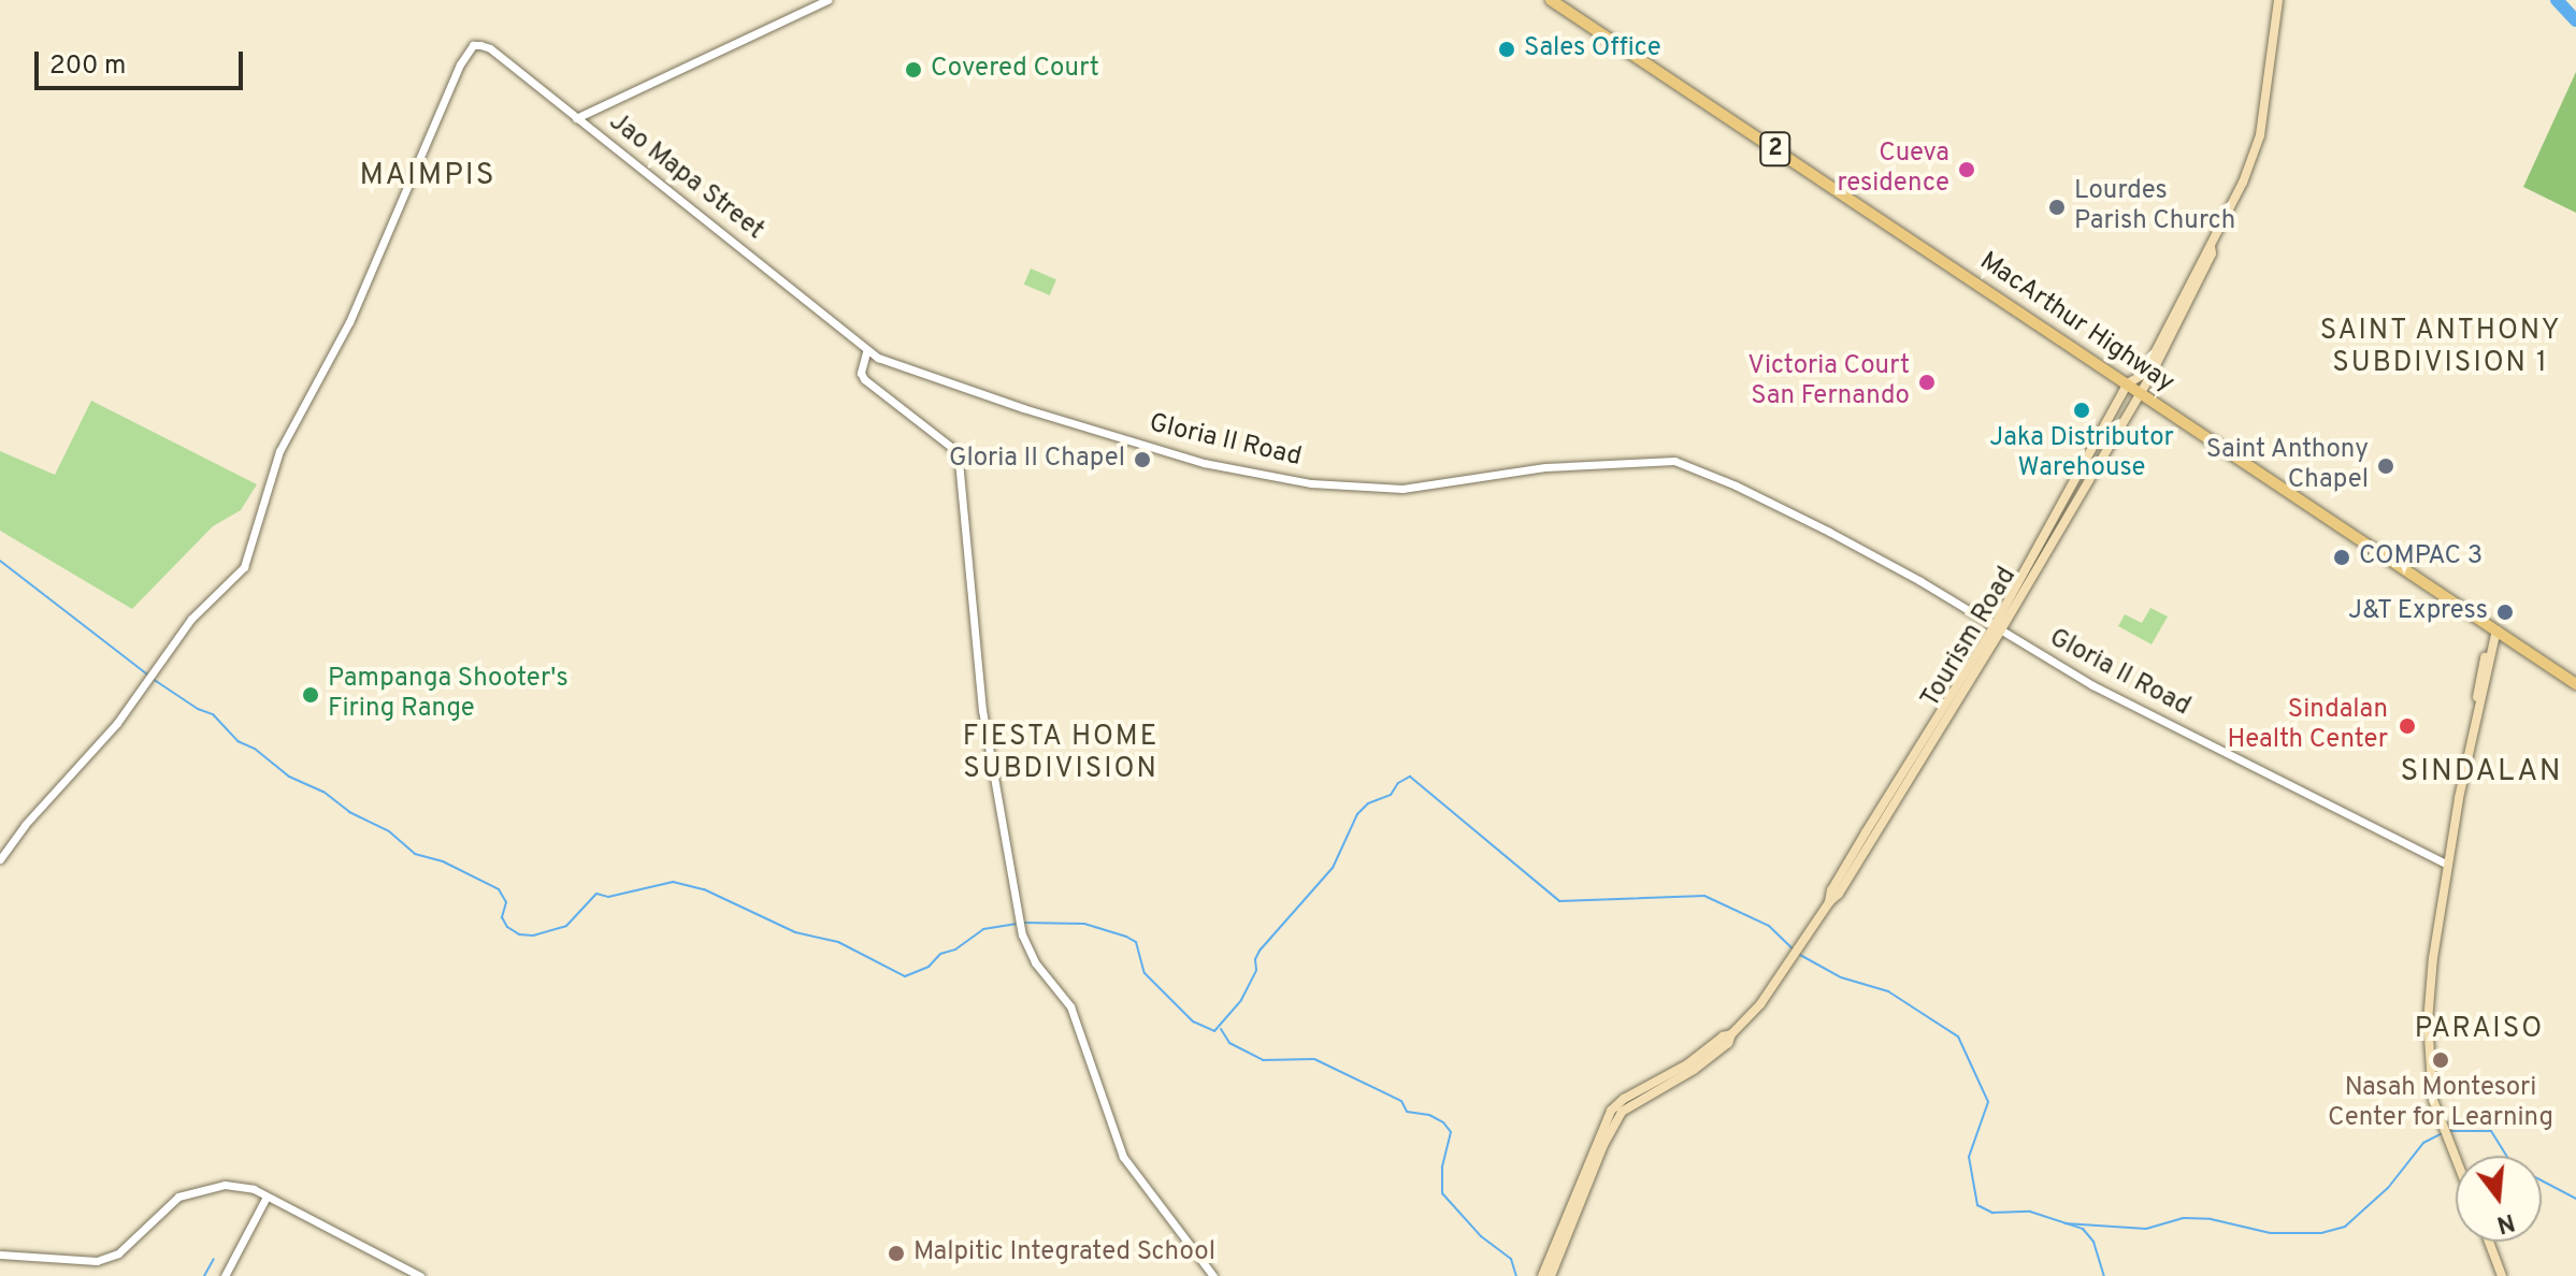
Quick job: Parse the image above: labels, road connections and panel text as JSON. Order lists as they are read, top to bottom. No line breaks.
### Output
{"streets":{"highway":["2","MacArthur Highway"],"main road":["Tourism Road"],"street":["Jao Mapa Street","Gloria II Road"]},"crossings":[["Jao Mapa Street","Gloria II Road"],["MacArthur Highway","Tourism Road"],["Gloria II Road","Tourism Road"]],"districts":["MAIMPIS","SAINT ANTHONY SUBDIVISION 1","FIESTA HOME SUBDIVISION","SINDALAN","PARAISO"],"places":["Sales Office","Covered Court","Cueva residence","Lourdes Parish Church","Victoria Court San Fernando","Jaka Distributor Warehouse","Gloria II Chapel","Saint Anthony Chapel","COMPAC 3","J&T Express","Pampanga Shooter's Firing Range","Sindalan Health Center","Nasah Montesori Center for Learning","Malpitic Integrated School"],"scale_bar":"200 m","north":"bottom"}
